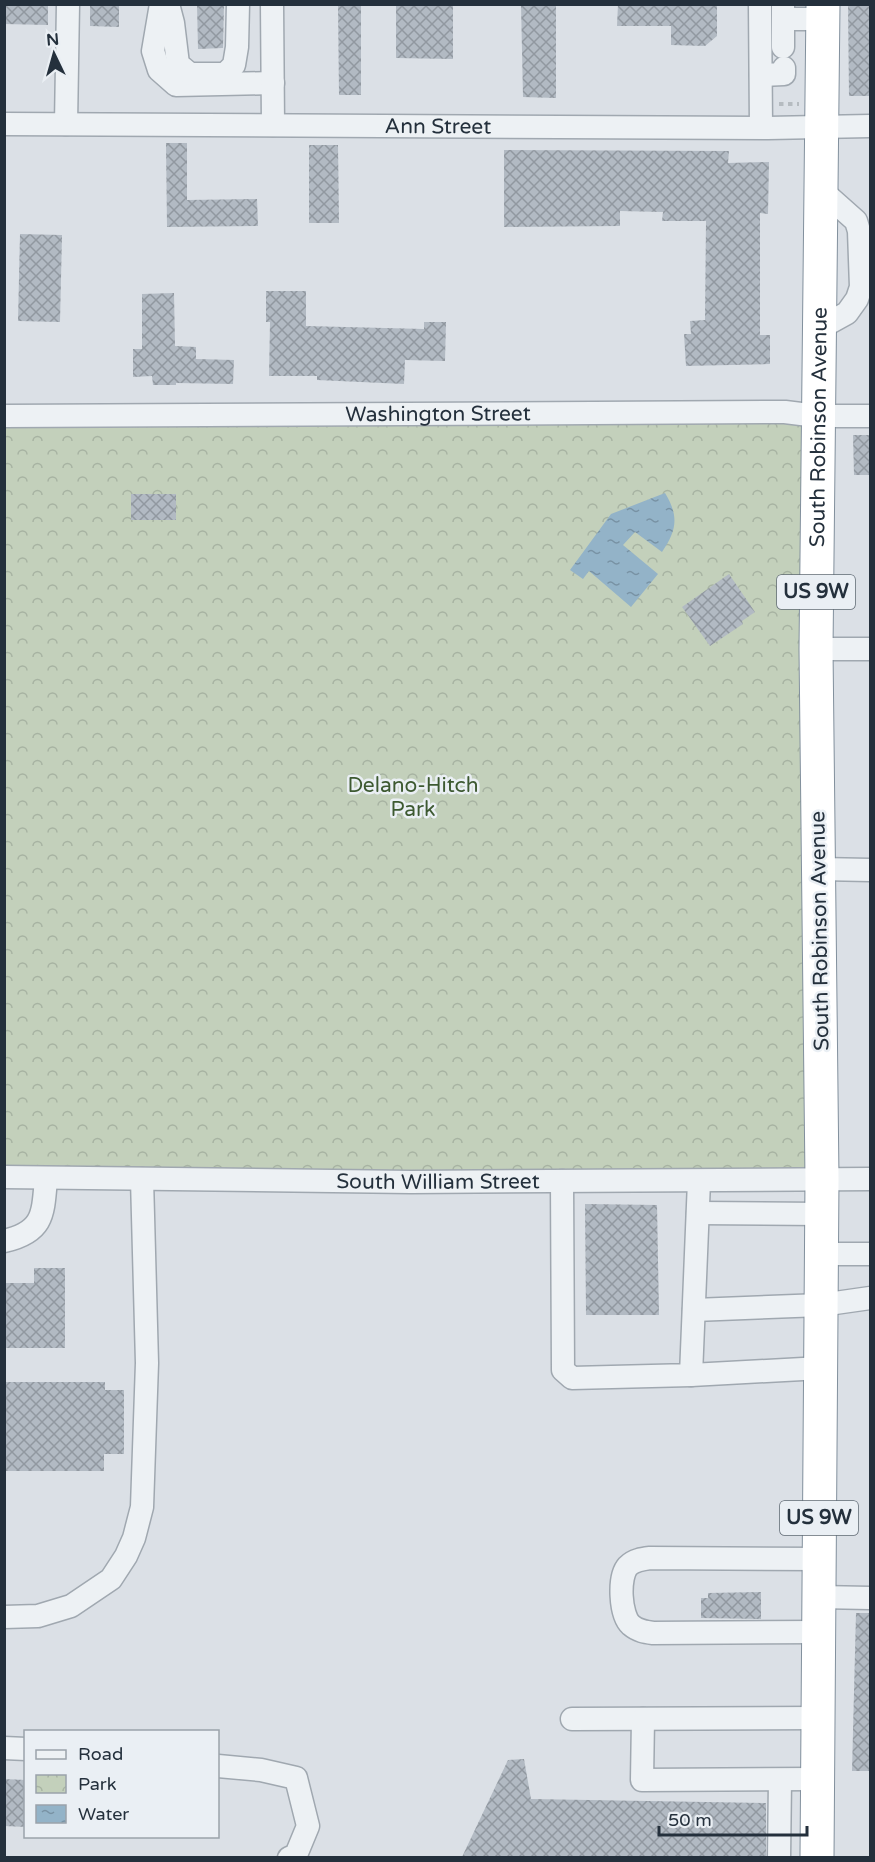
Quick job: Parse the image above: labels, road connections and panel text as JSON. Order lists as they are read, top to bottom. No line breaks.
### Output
{"streets":{"highway":["South Robinson Avenue","US 9W"],"street":["Ann Street","Washington Street","South William Street"]},"crossings":[["Ann Street","South Robinson Avenue"],["Washington Street","South Robinson Avenue"],["South Robinson Avenue","South William Street"]],"parks":["Delano-Hitch Park"],"legend":["Road","Park","Water"],"scale_bar":"50 m","north":"top"}
